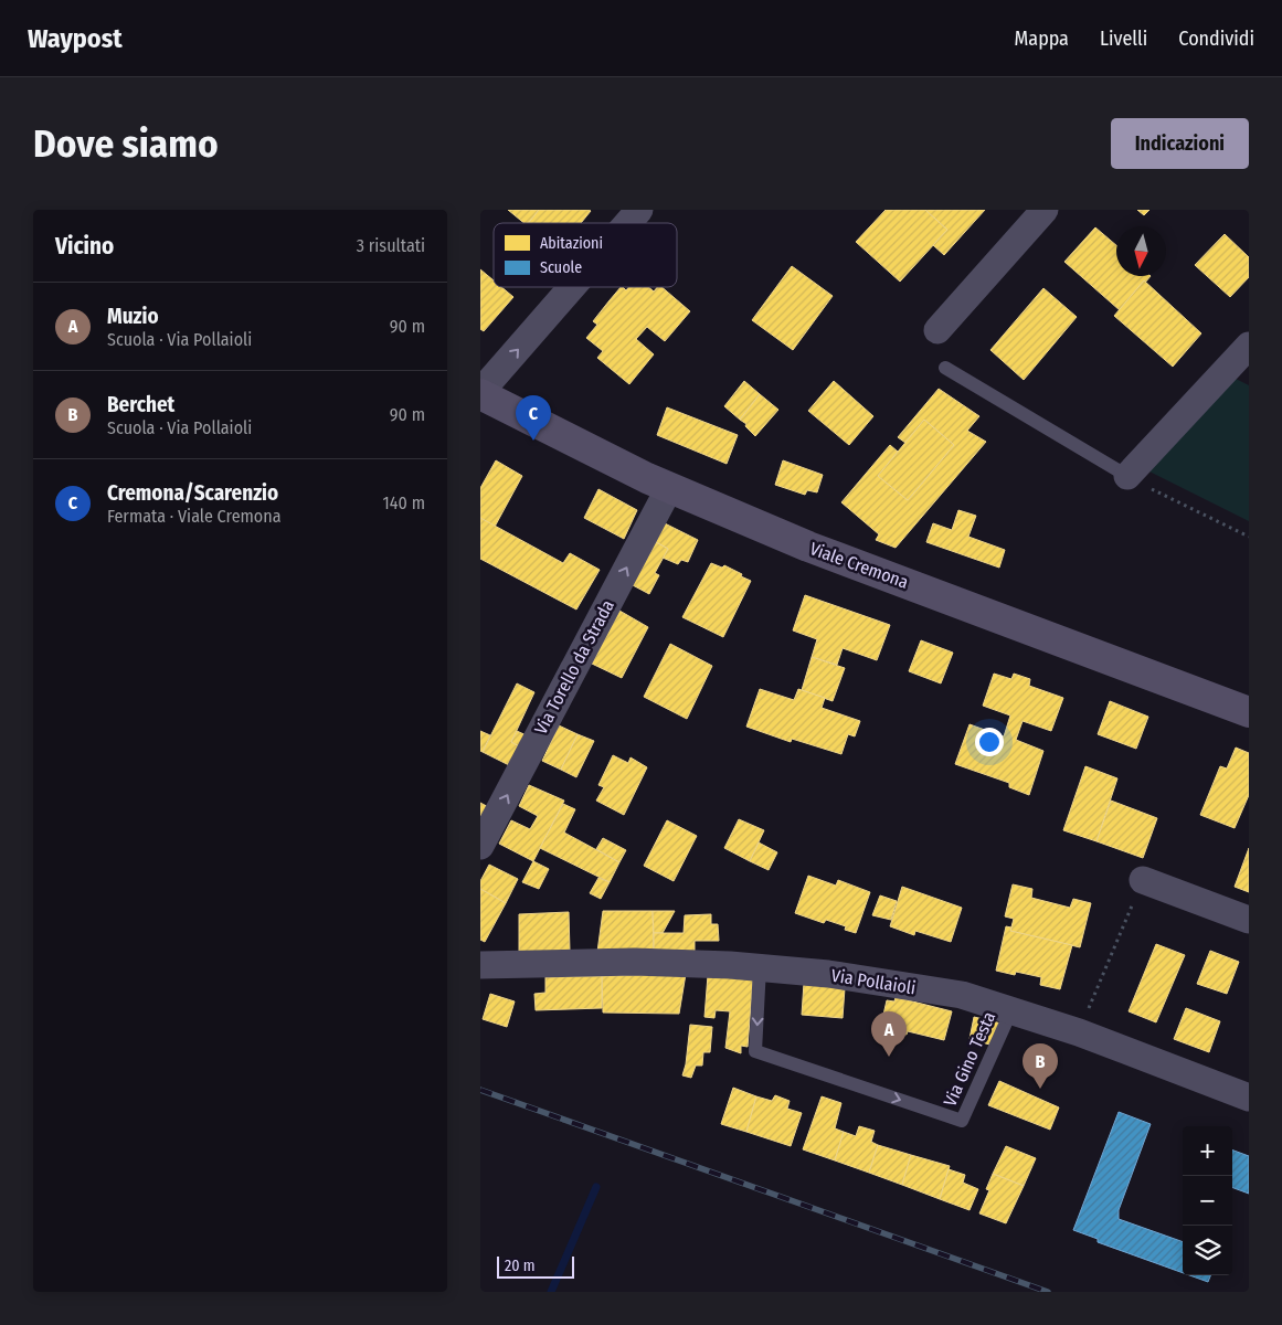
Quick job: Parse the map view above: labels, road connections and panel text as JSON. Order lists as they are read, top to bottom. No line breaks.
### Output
{"streets":{"main road":["Viale Cremona"],"street":["Via Torello da Strada","Via Pollaioli"],"lane":["Via Gino Testa"]},"crossings":[["Viale Cremona","Via Torello da Strada"],["Via Pollaioli","Via Gino Testa"]],"one_way":["Via Torello da Strada"],"legend":["Abitazioni","Scuole"],"scale_bar":"20 m","north":"bottom","page":{"header":"Waypost","nav":["Mappa","Livelli","Condividi"],"buttons":"Indicazioni","title":"Dove siamo","heading":["Vicino","3 risultati"],"list":[{"mark":"A","name":"Muzio","note":"Scuola · Via Pollaioli","value":"90 m"},{"mark":"B","name":"Berchet","note":"Scuola · Via Pollaioli","value":"90 m"},{"mark":"C","name":"Cremona/Scarenzio","note":"Fermata · Viale Cremona","value":"140 m"}],"pins":["C","A","B"],"map_buttons":["+","−"],"scale":"20 m"}}
